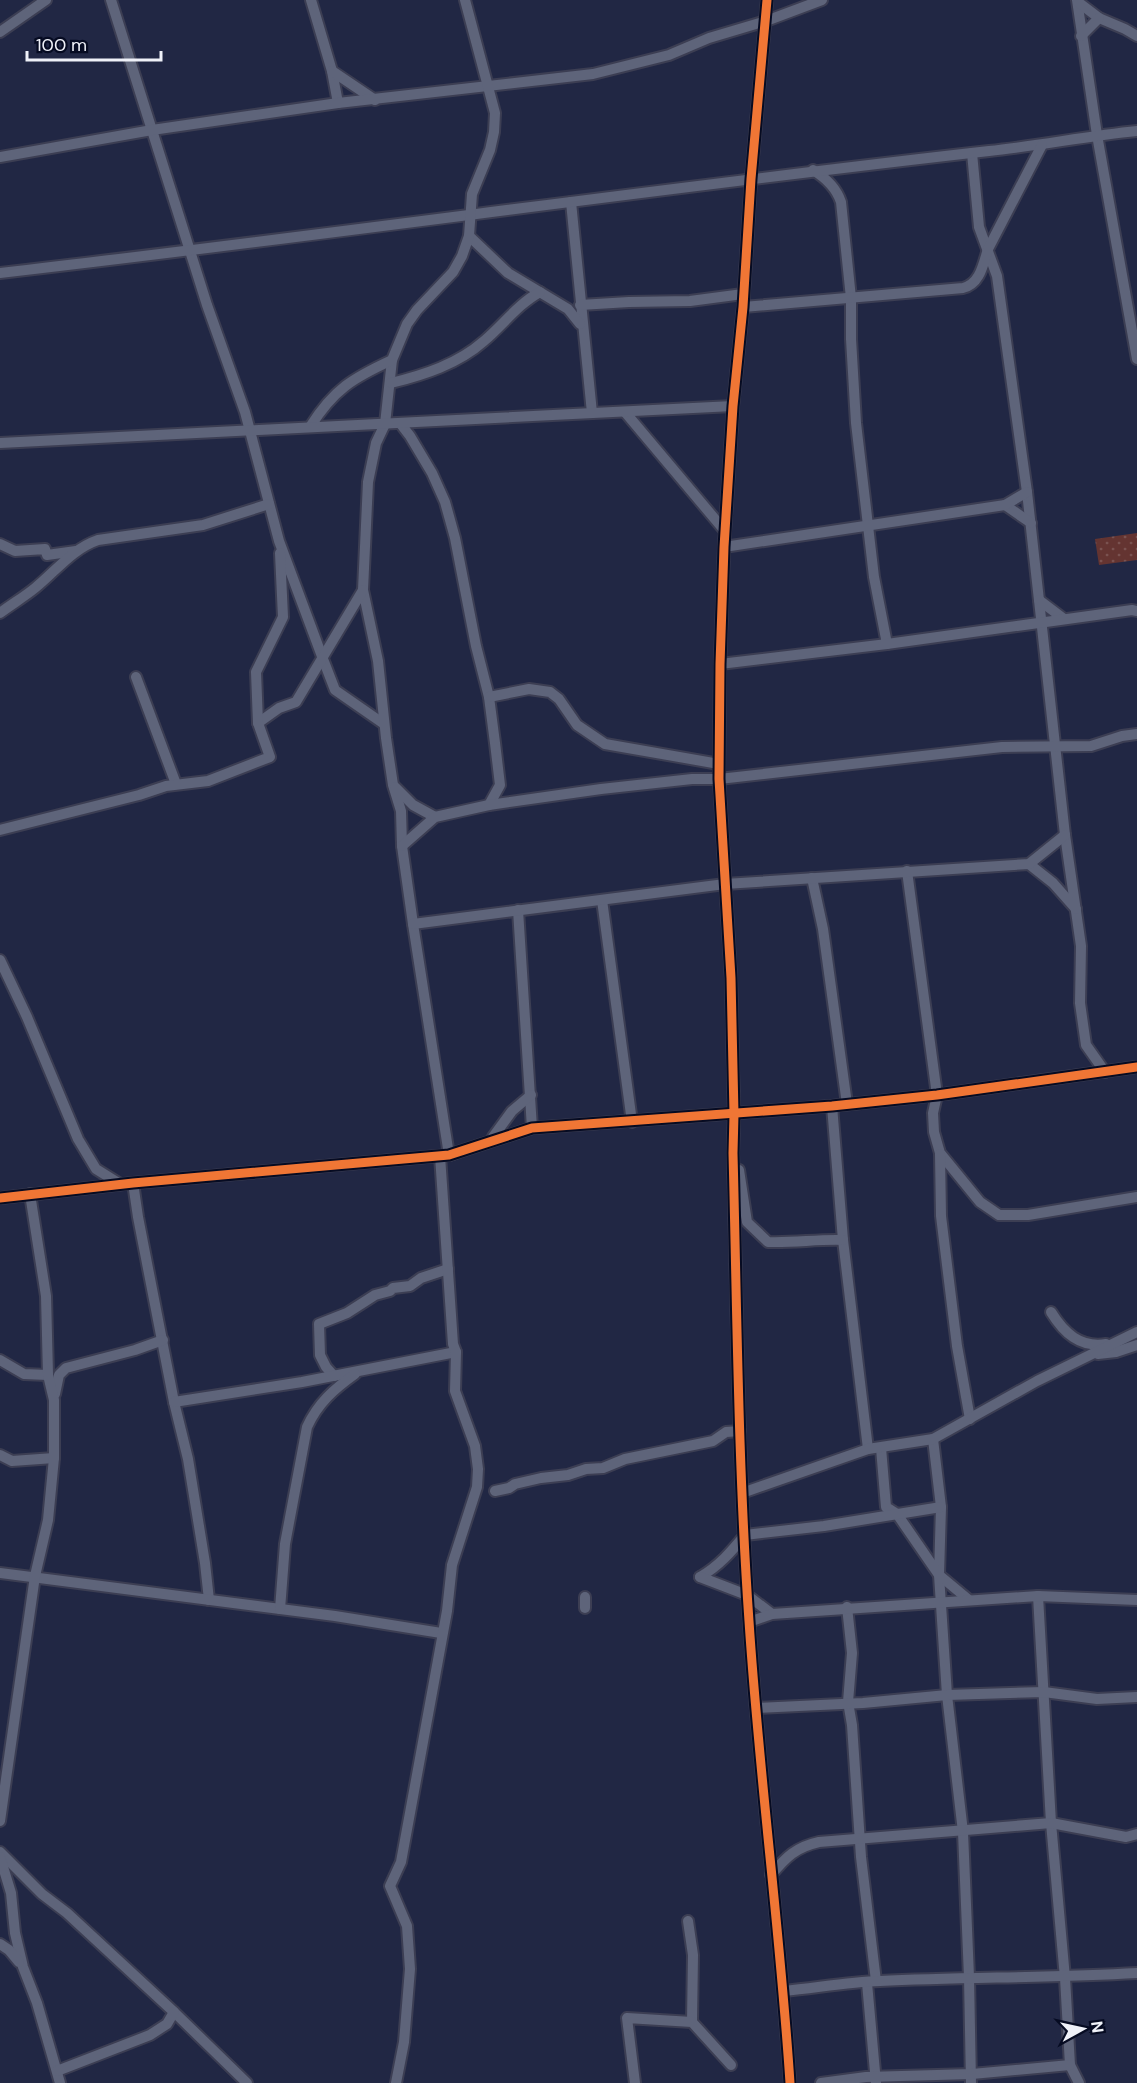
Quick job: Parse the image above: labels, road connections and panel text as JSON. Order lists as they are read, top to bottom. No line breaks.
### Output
{"scale_bar":"100 m","north":"right"}
